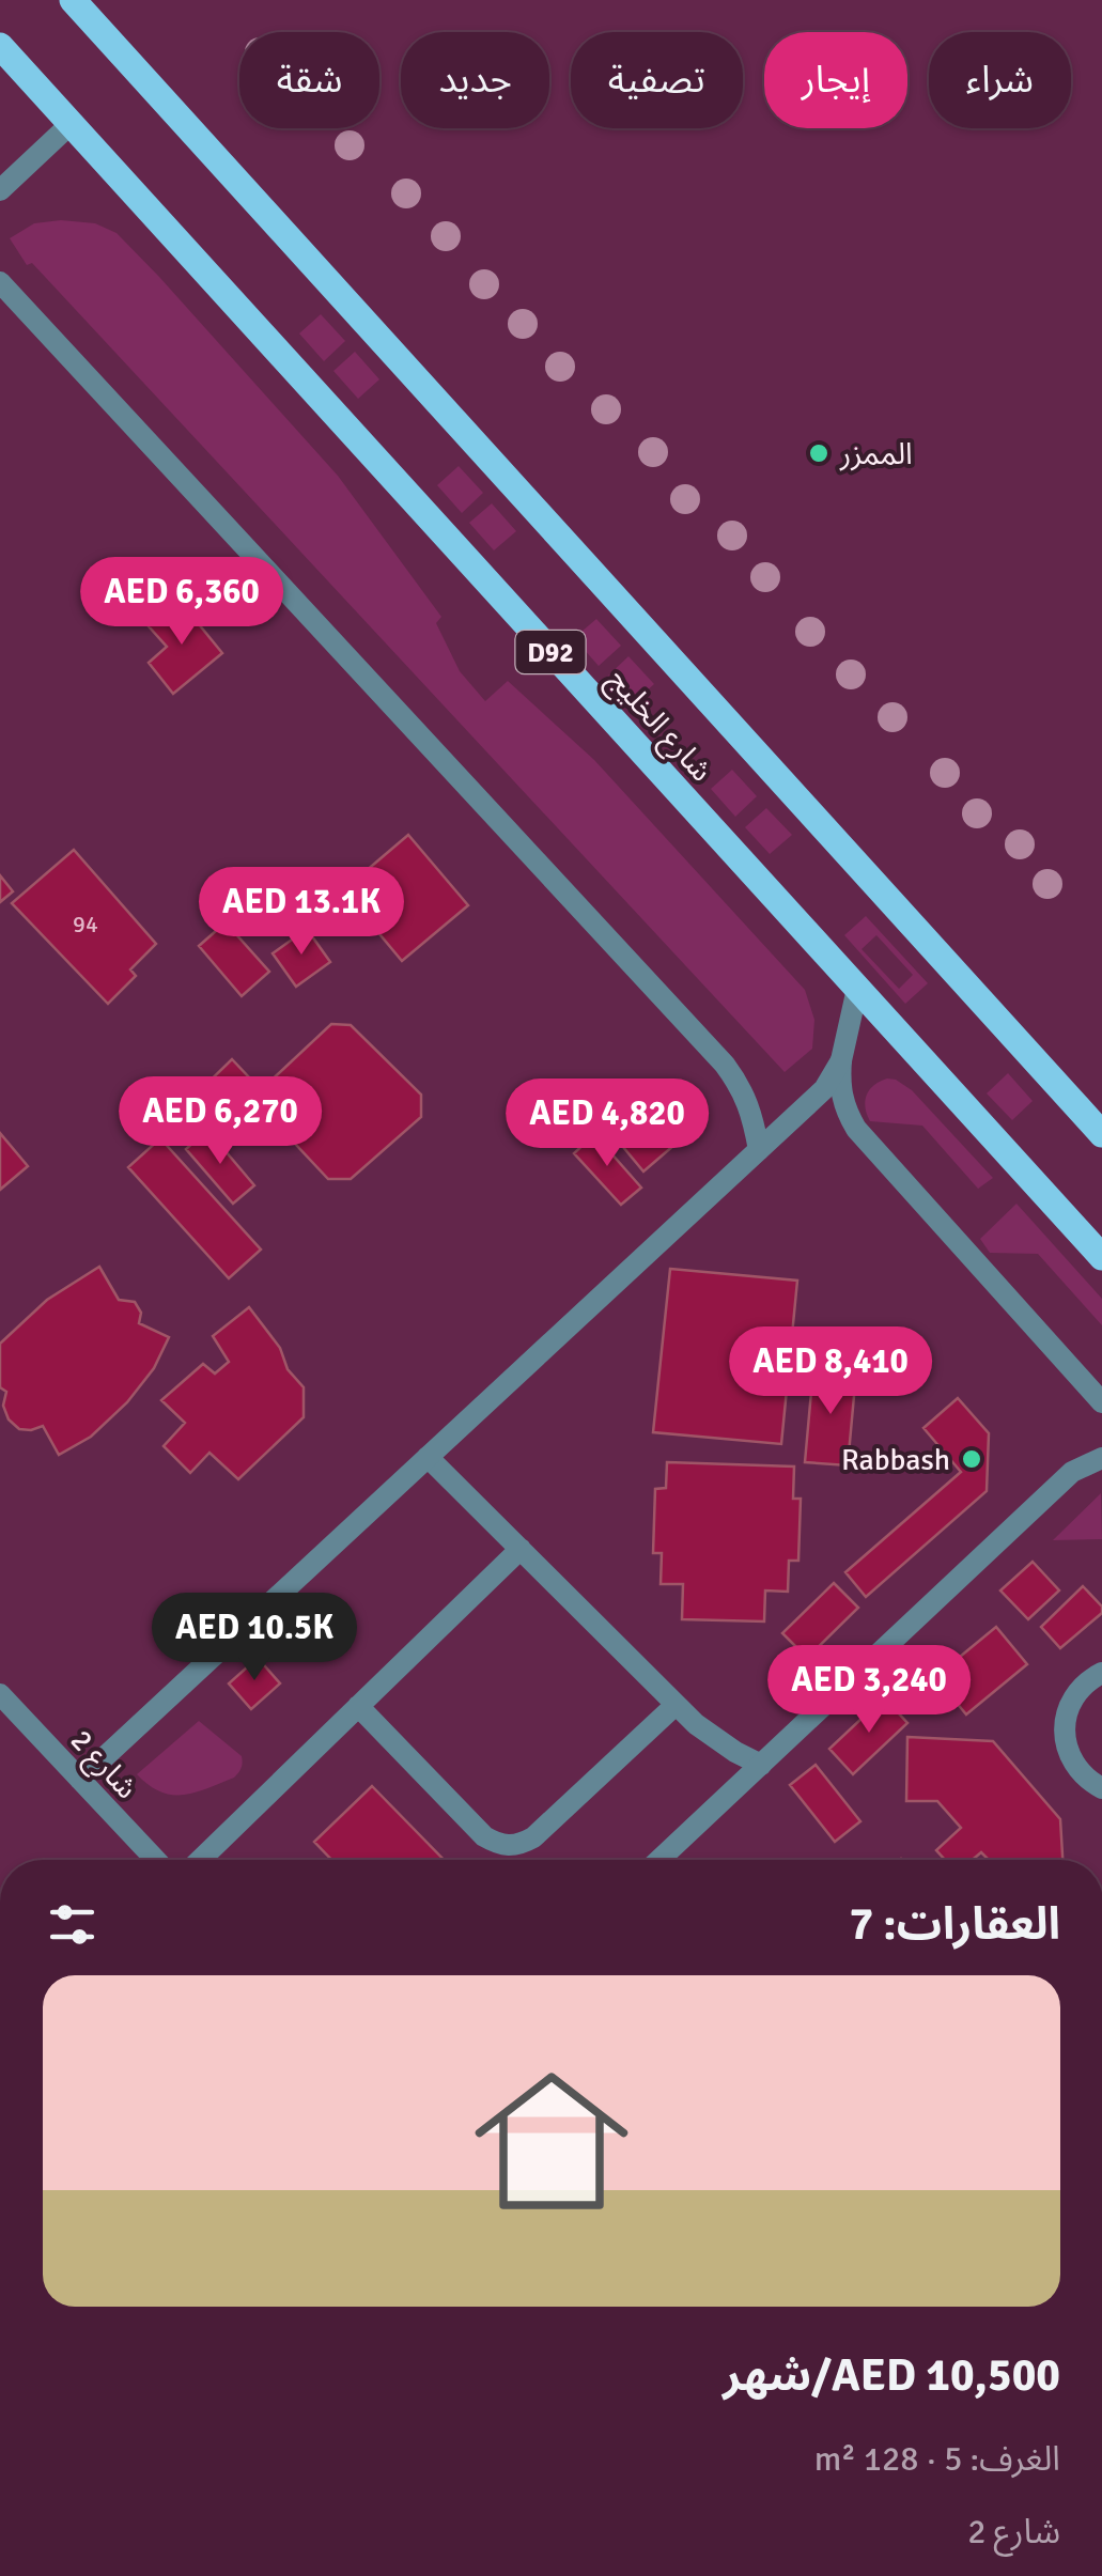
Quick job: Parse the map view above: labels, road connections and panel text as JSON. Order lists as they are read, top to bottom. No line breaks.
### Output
{"streets":{"main road":["D92","شارع الخليج"],"street":["شارع 2"]},"places":["الممزر","Rabbash"],"house_numbers":["94"],"page":{"chip":["شراء","إيجار","تصفية","جديد","شقة"],"price":["AED 6,360","AED 13.1K","AED 6,270","AED 4,820","AED 8,410","AED 10.5K","AED 3,240"],"heading":"العقارات: 7","list":[{"name":"AED 10,500/شهر","note":"الغرف: 5 · 128 m² · شارع 2"}]}}
